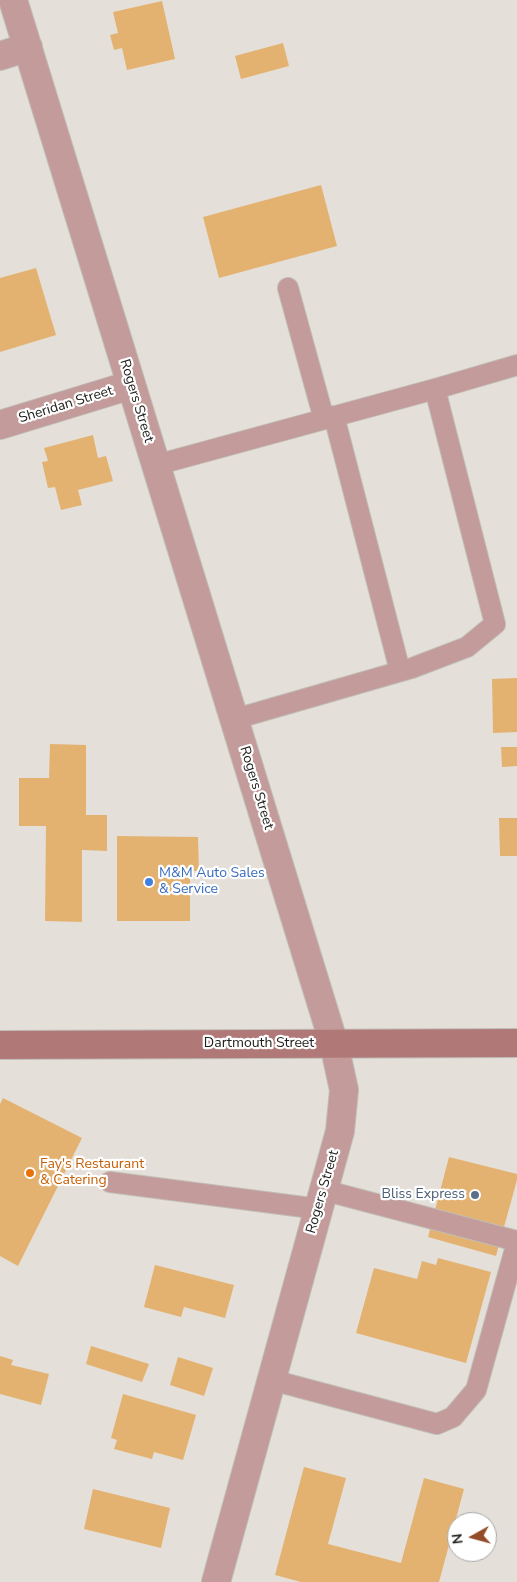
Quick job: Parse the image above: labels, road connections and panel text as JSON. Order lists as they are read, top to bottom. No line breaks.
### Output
{"streets":{"main road":["Dartmouth Street"],"street":["Rogers Street","Sheridan Street"]},"crossings":[["Rogers Street","Sheridan Street"],["Rogers Street","Dartmouth Street"]],"places":["M&M Auto Sales & Service","Fay's Restaurant & Catering","Bliss Express"],"north":"left"}
